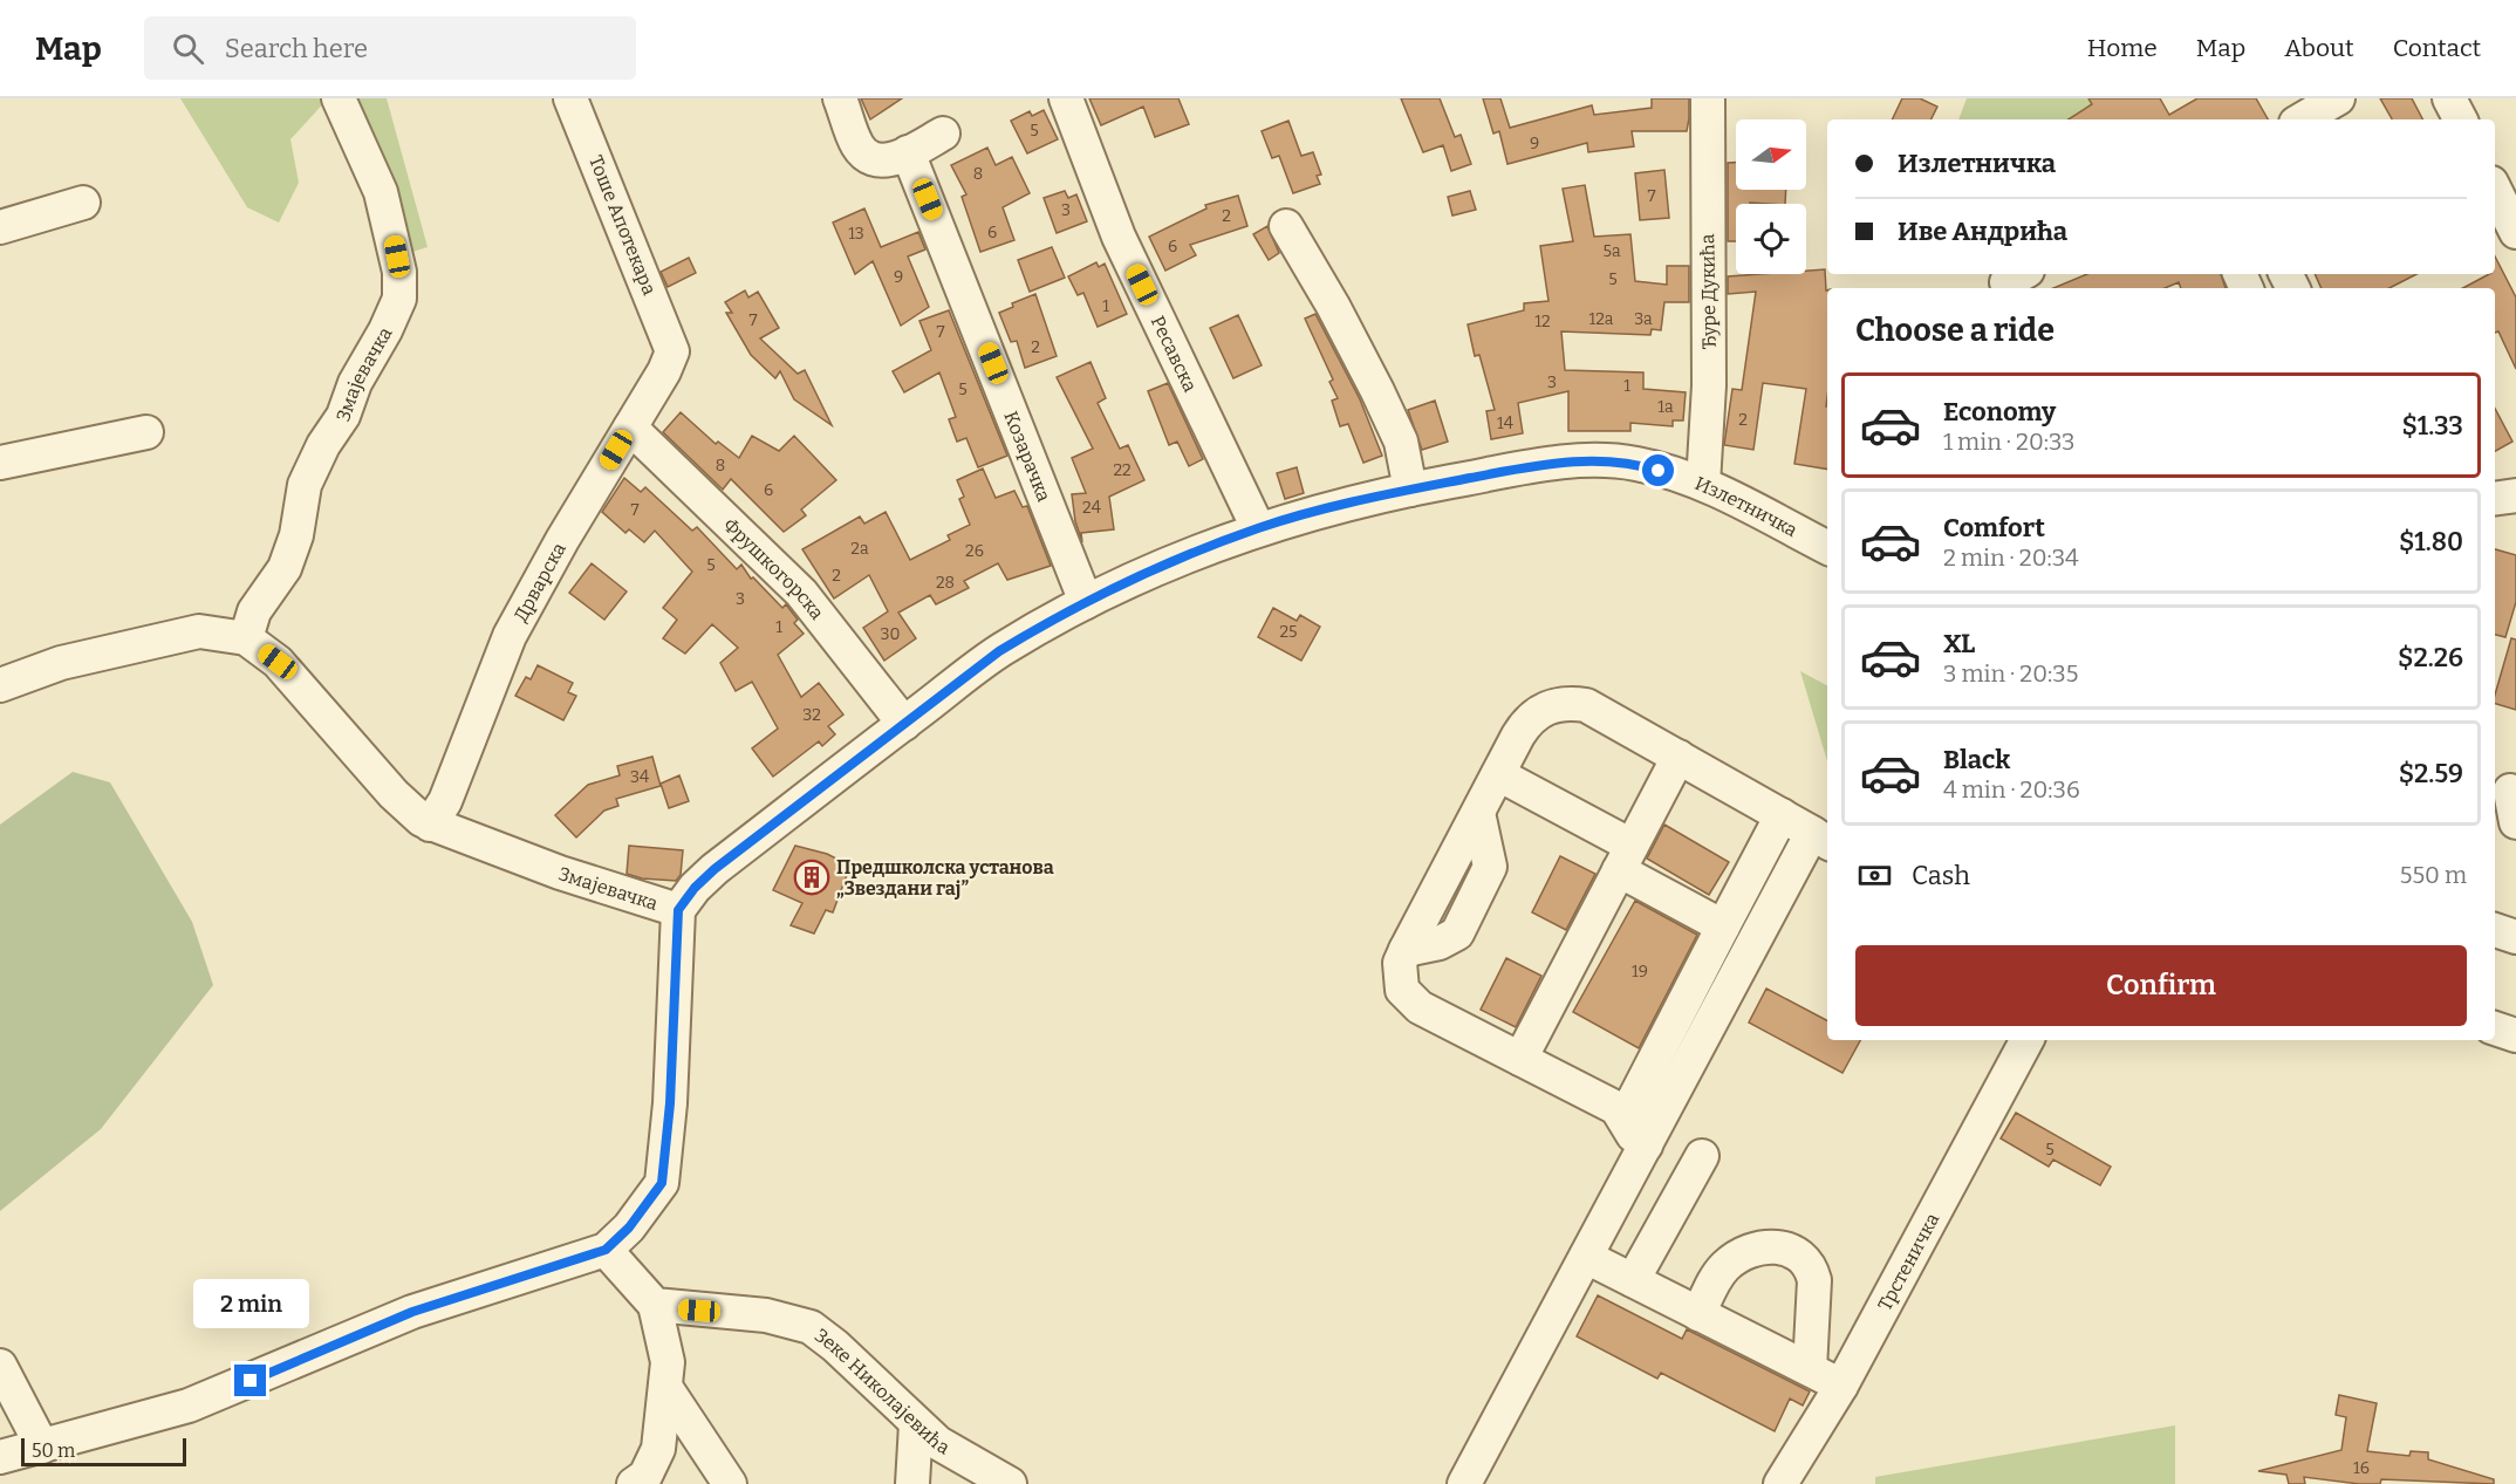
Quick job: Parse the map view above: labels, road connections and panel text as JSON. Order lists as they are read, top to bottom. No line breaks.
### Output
{"streets":{"street":["Тоше Апотекара","Ђуре Дукића","Ресавска","Змајевачка","Козарачка","Излетничка","Фрушкогорска","Дрварска","Трстеничка","Зеке Николајевића"]},"crossings":[["Тоше Апотекара","Дрварска"],["Ђуре Дукића","Излетничка"],["Ресавска","Излетничка"],["Змајевачка","Излетничка"],["Змајевачка","Дрварска"],["Козарачка","Излетничка"],["Излетничка","Фрушкогорска"],["Фрушкогорска","Дрварска"]],"places":{"building":["Предшколска установа „Звездани гај”"]},"house_numbers":["5","9","8","7","3","2","6","13","6","5a","9","5","1","12a","3a","7","12","7","2","3","1","5","1a","2","14","8","22","6","24","7","2a","26","5","2","28","3","1","25","30","32","34","19","5","16"],"scale_bar":"50 m","north":"right","page":{"header":"Map","search":"Search here","nav":["Home","Map","About","Contact"],"banner":["Излетничка","Иве Андрића"],"heading":"Choose a ride","list":[{"name":"Economy","note":"1 min · 20:33","value":"$1.33"},{"name":"Comfort","note":"2 min · 20:34","value":"$1.80"},{"name":"XL","note":"3 min · 20:35","value":"$2.26"},{"name":"Black","note":"4 min · 20:36","value":"$2.59"}],"pay":["Cash","550 m"],"buttons":"Confirm","bubble":"2 min","scale":"50 m"}}
